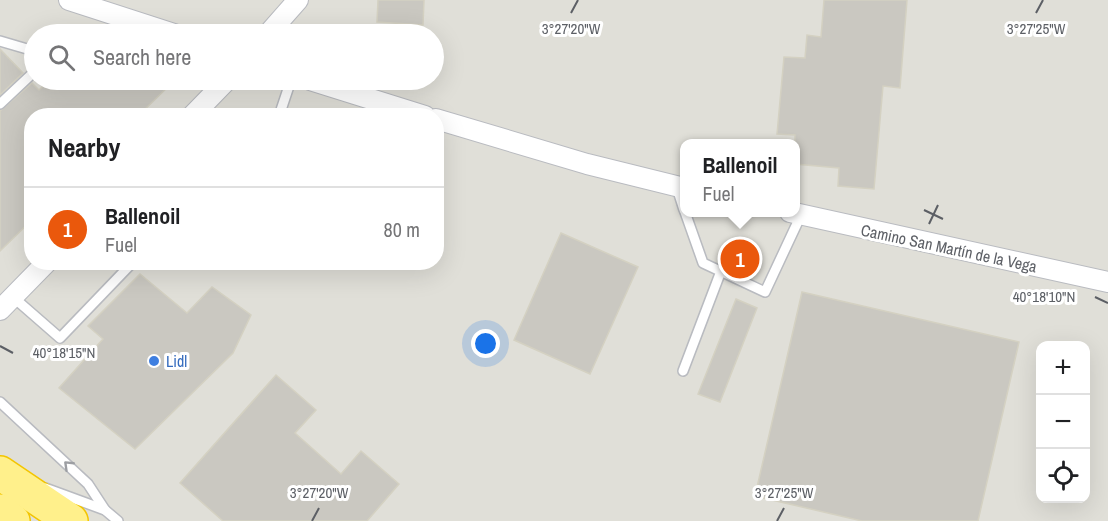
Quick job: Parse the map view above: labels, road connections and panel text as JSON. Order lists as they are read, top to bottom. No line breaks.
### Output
{"streets":{"street":["Camino San Martín de la Vega"]},"places":["Lidl"],"page":{"search":"Search here","heading":"Nearby","popup":["Ballenoil","Fuel"],"list":[{"mark":"1","name":"Ballenoil","note":"Fuel","value":"80 m"}],"pins":"1","map_buttons":["+","−"]},"coordinates":["3°27'20\"W","3°27'25\"W","40°18'10\"N","40°18'15\"N"]}
